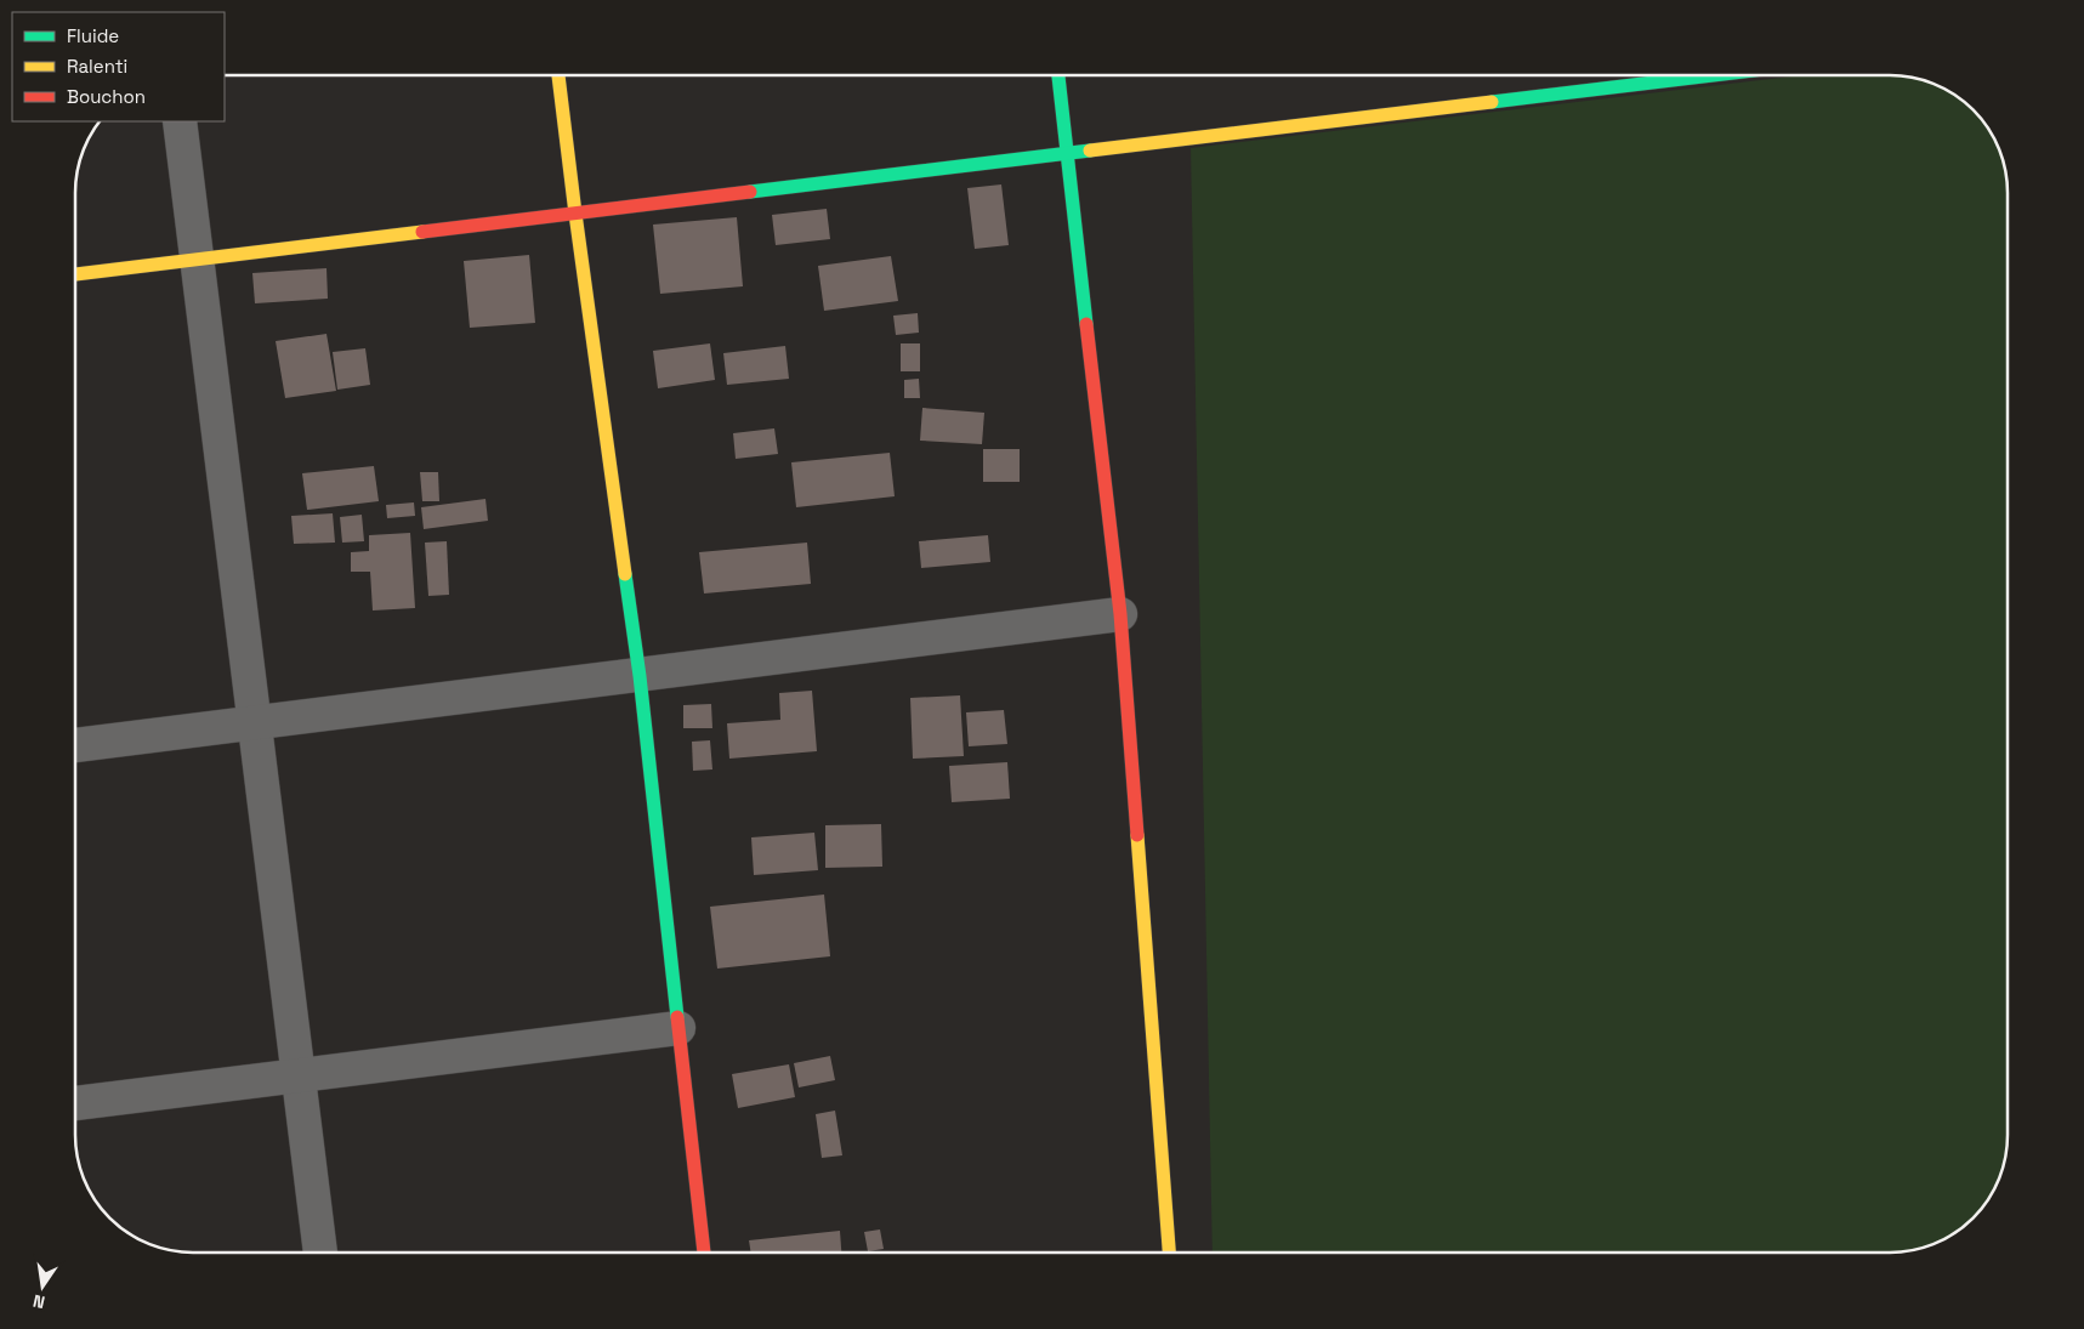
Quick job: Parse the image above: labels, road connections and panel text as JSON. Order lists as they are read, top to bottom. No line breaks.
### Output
{"legend":["Fluide","Ralenti","Bouchon"],"north":"bottom"}
